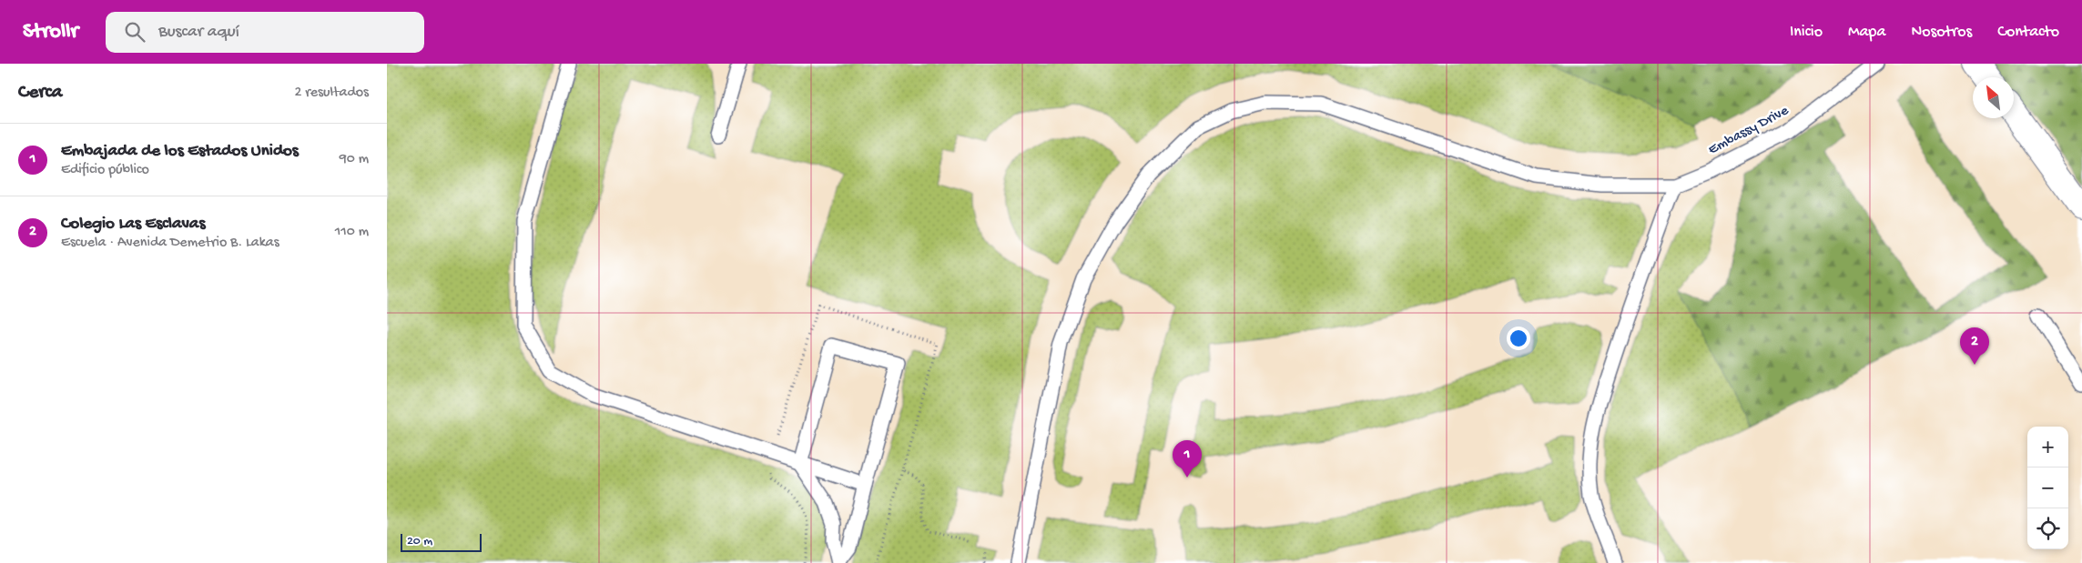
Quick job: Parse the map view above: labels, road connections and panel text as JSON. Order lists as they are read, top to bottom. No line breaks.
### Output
{"streets":{"lane":["Embassy Drive"]},"scale_bar":"20 m","north":"top left","page":{"header":"Strollr","search":"Buscar aquí","nav":["Inicio","Mapa","Nosotros","Contacto"],"heading":["Cerca","2 resultados"],"list":[{"mark":"1","name":"Embajada de los Estados Unidos","note":"Edificio público","value":"90 m"},{"mark":"2","name":"Colegio Las Esclavas","note":"Escuela · Avenida Demetrio B. Lakas","value":"110 m"}],"pins":["2","1"],"map_buttons":["+","−"],"scale":"20 m"}}
